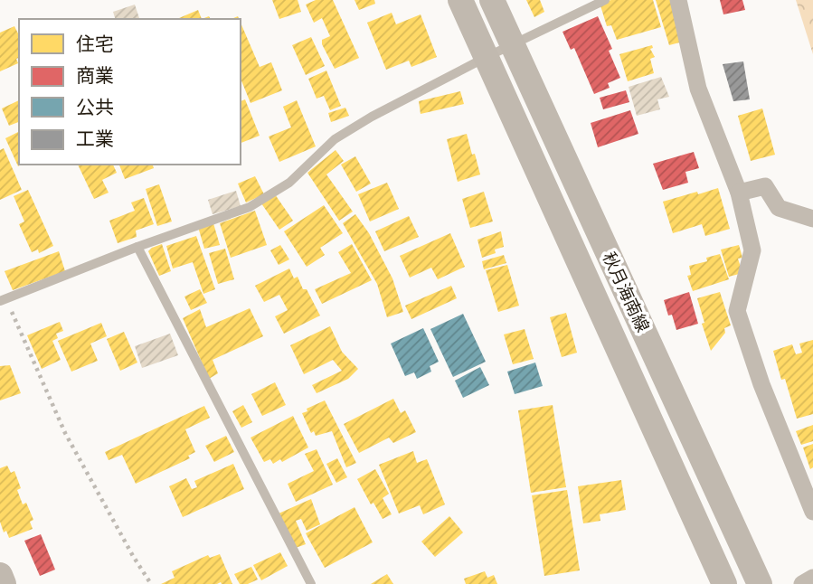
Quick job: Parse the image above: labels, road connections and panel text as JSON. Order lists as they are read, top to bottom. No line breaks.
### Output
{"streets":{"main road":["秋月海南線"]},"legend":["住宅","商業","公共","工業"]}
